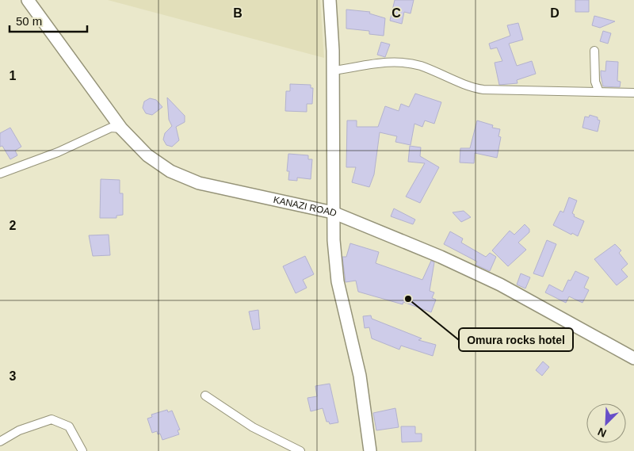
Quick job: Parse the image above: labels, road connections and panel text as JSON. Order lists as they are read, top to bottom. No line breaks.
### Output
{"streets":{"main road":["KANAZI ROAD"]},"places":["Omura rocks hotel"],"scale_bar":"50 m","north":"bottom left","grid":{"columns":["B","C","D"],"rows":["1","2","3"]}}
